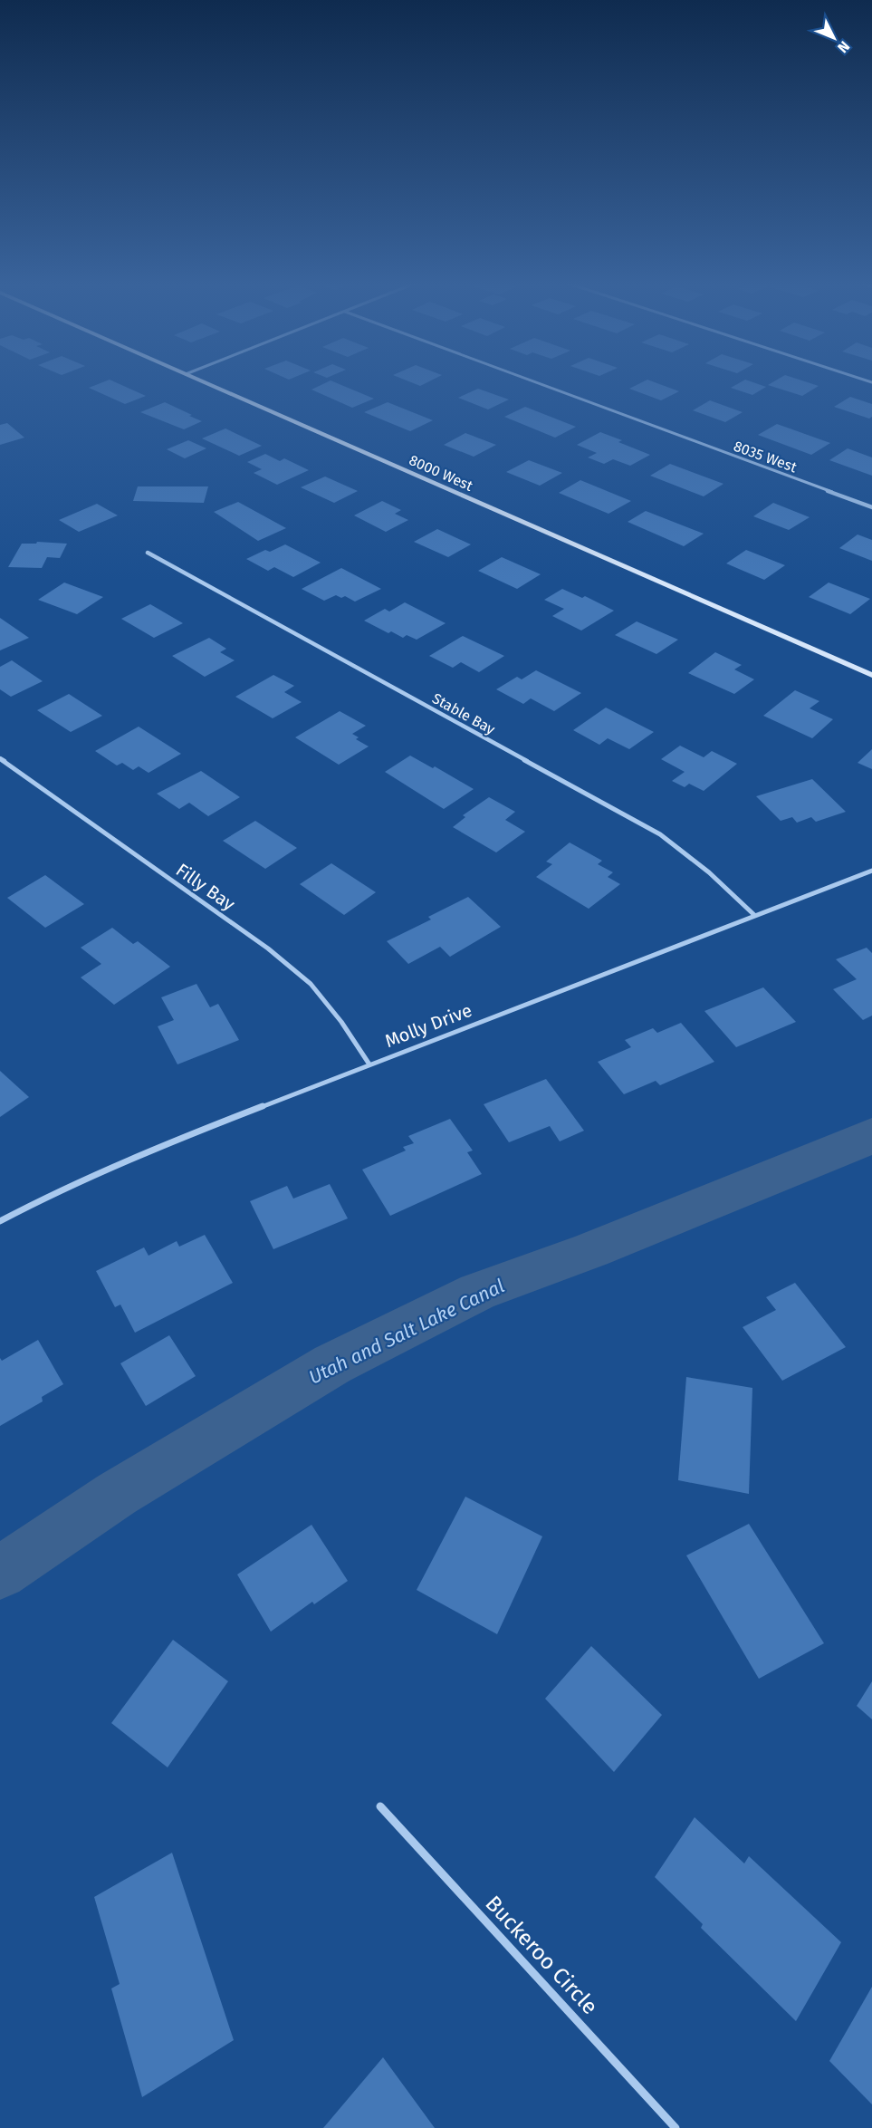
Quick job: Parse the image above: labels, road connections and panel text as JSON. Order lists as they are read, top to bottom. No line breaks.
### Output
{"streets":{"street":["8035 West","8000 West","Stable Bay","Filly Bay","Molly Drive","Buckeroo Circle"]},"crossings":[["Stable Bay","Molly Drive"],["Filly Bay","Molly Drive"]],"water":["Utah and Salt Lake Canal"],"north":"bottom right"}
